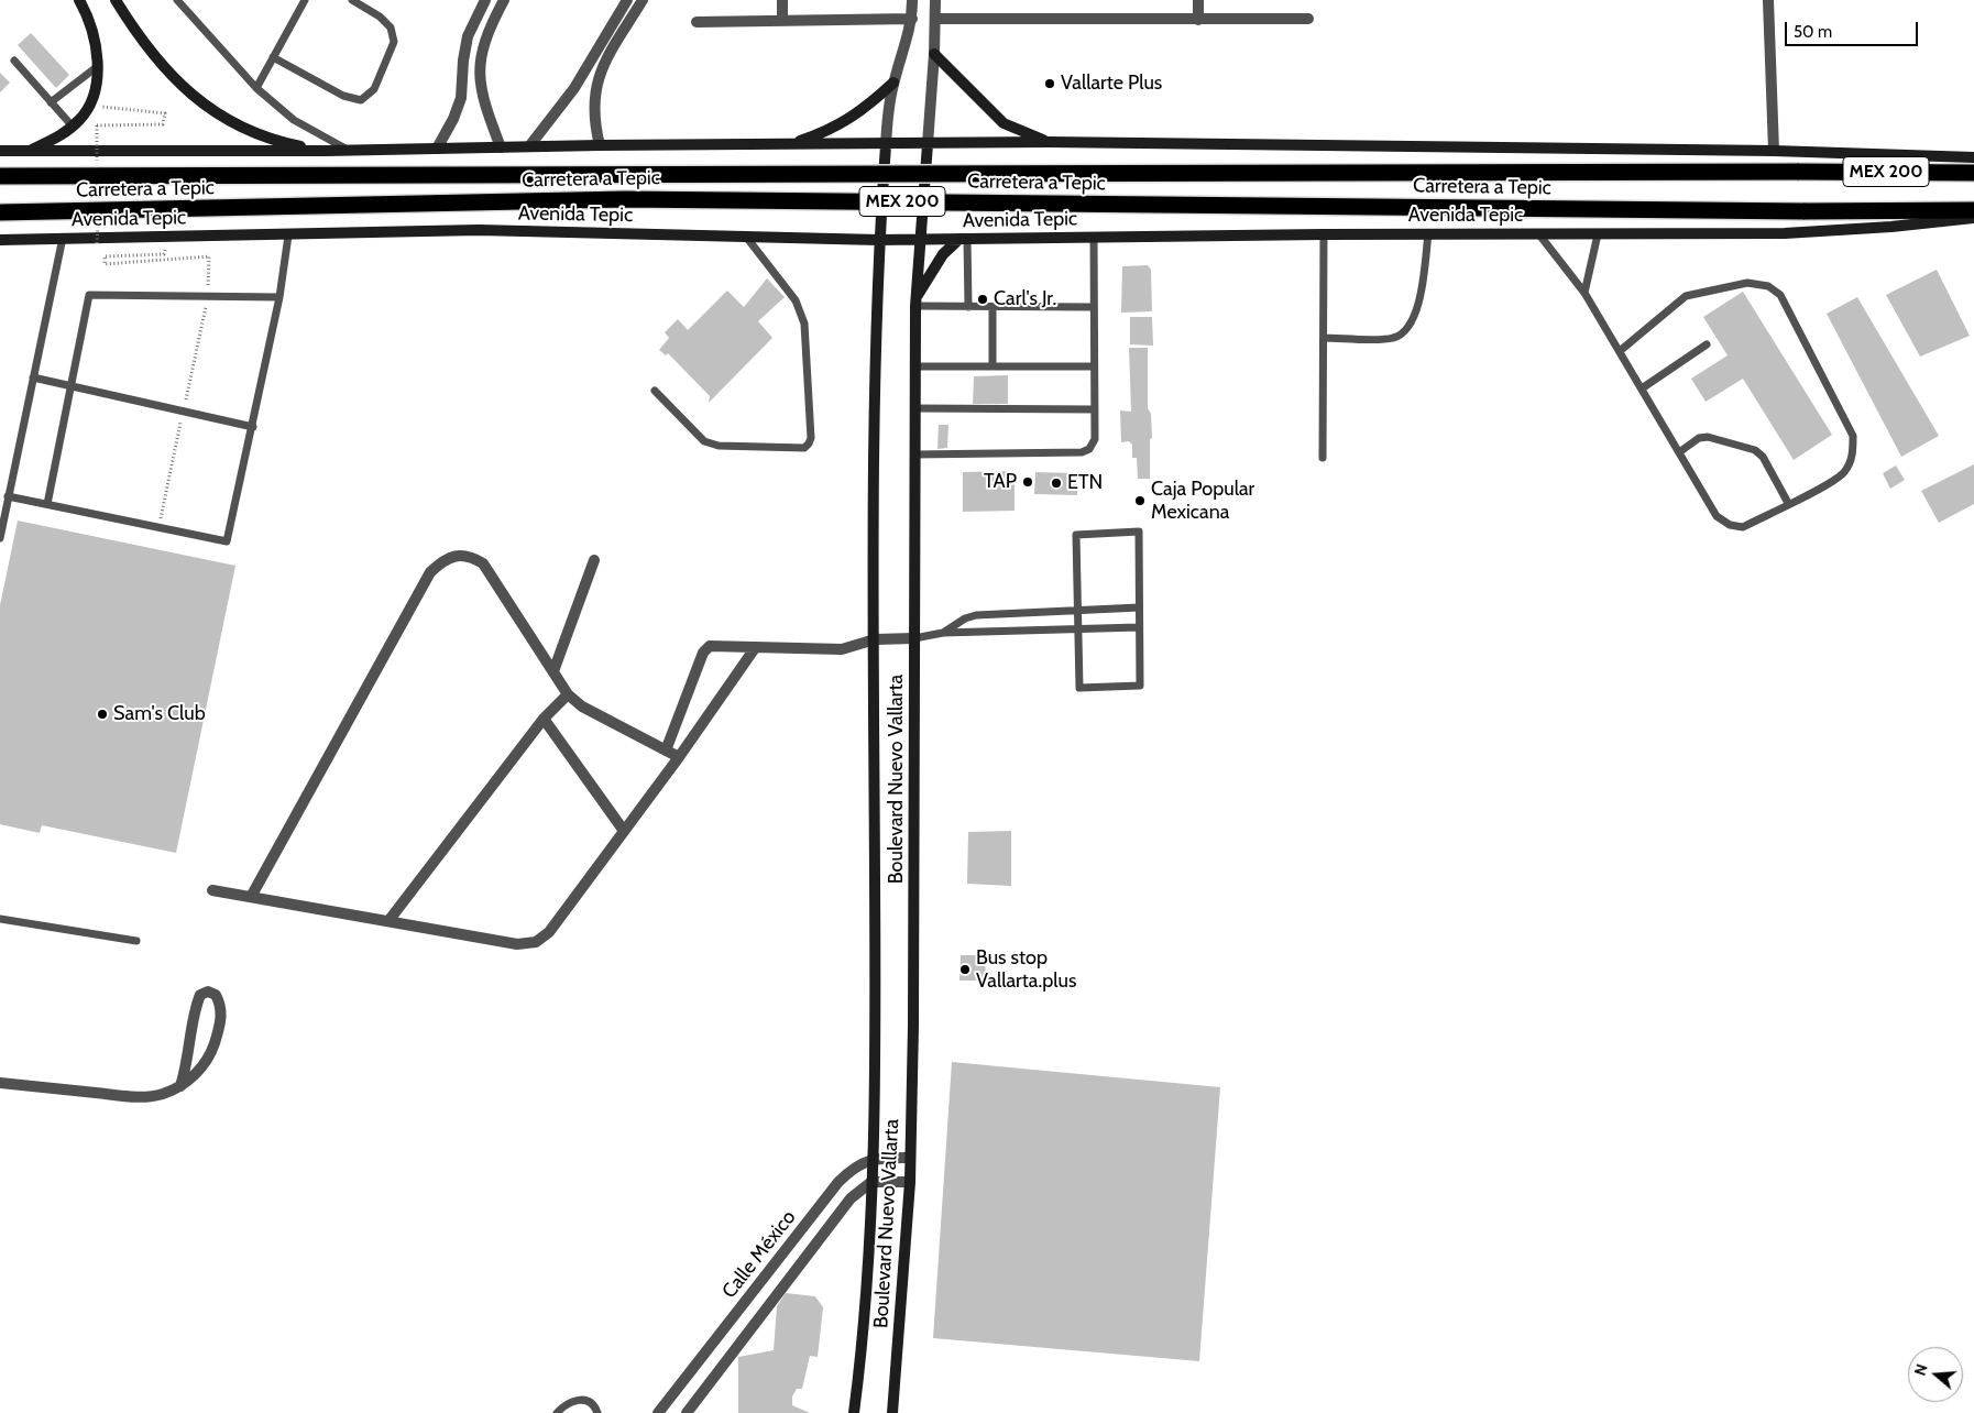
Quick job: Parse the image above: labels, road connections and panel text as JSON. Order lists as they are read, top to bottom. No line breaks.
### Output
{"streets":{"highway":["MEX 200","Carretera a Tepic"],"main road":["Avenida Tepic","Boulevard Nuevo Vallarta"],"street":["Calle México"]},"crossings":[["Avenida Tepic","Boulevard Nuevo Vallarta"],["Boulevard Nuevo Vallarta","Calle México"]],"places":["Vallarte Plus","Carl's Jr.","TAP","ETN","Caja Popular Mexicana","Sam's Club","Bus stop Vallarta.plus"],"scale_bar":"50 m","north":"left"}
